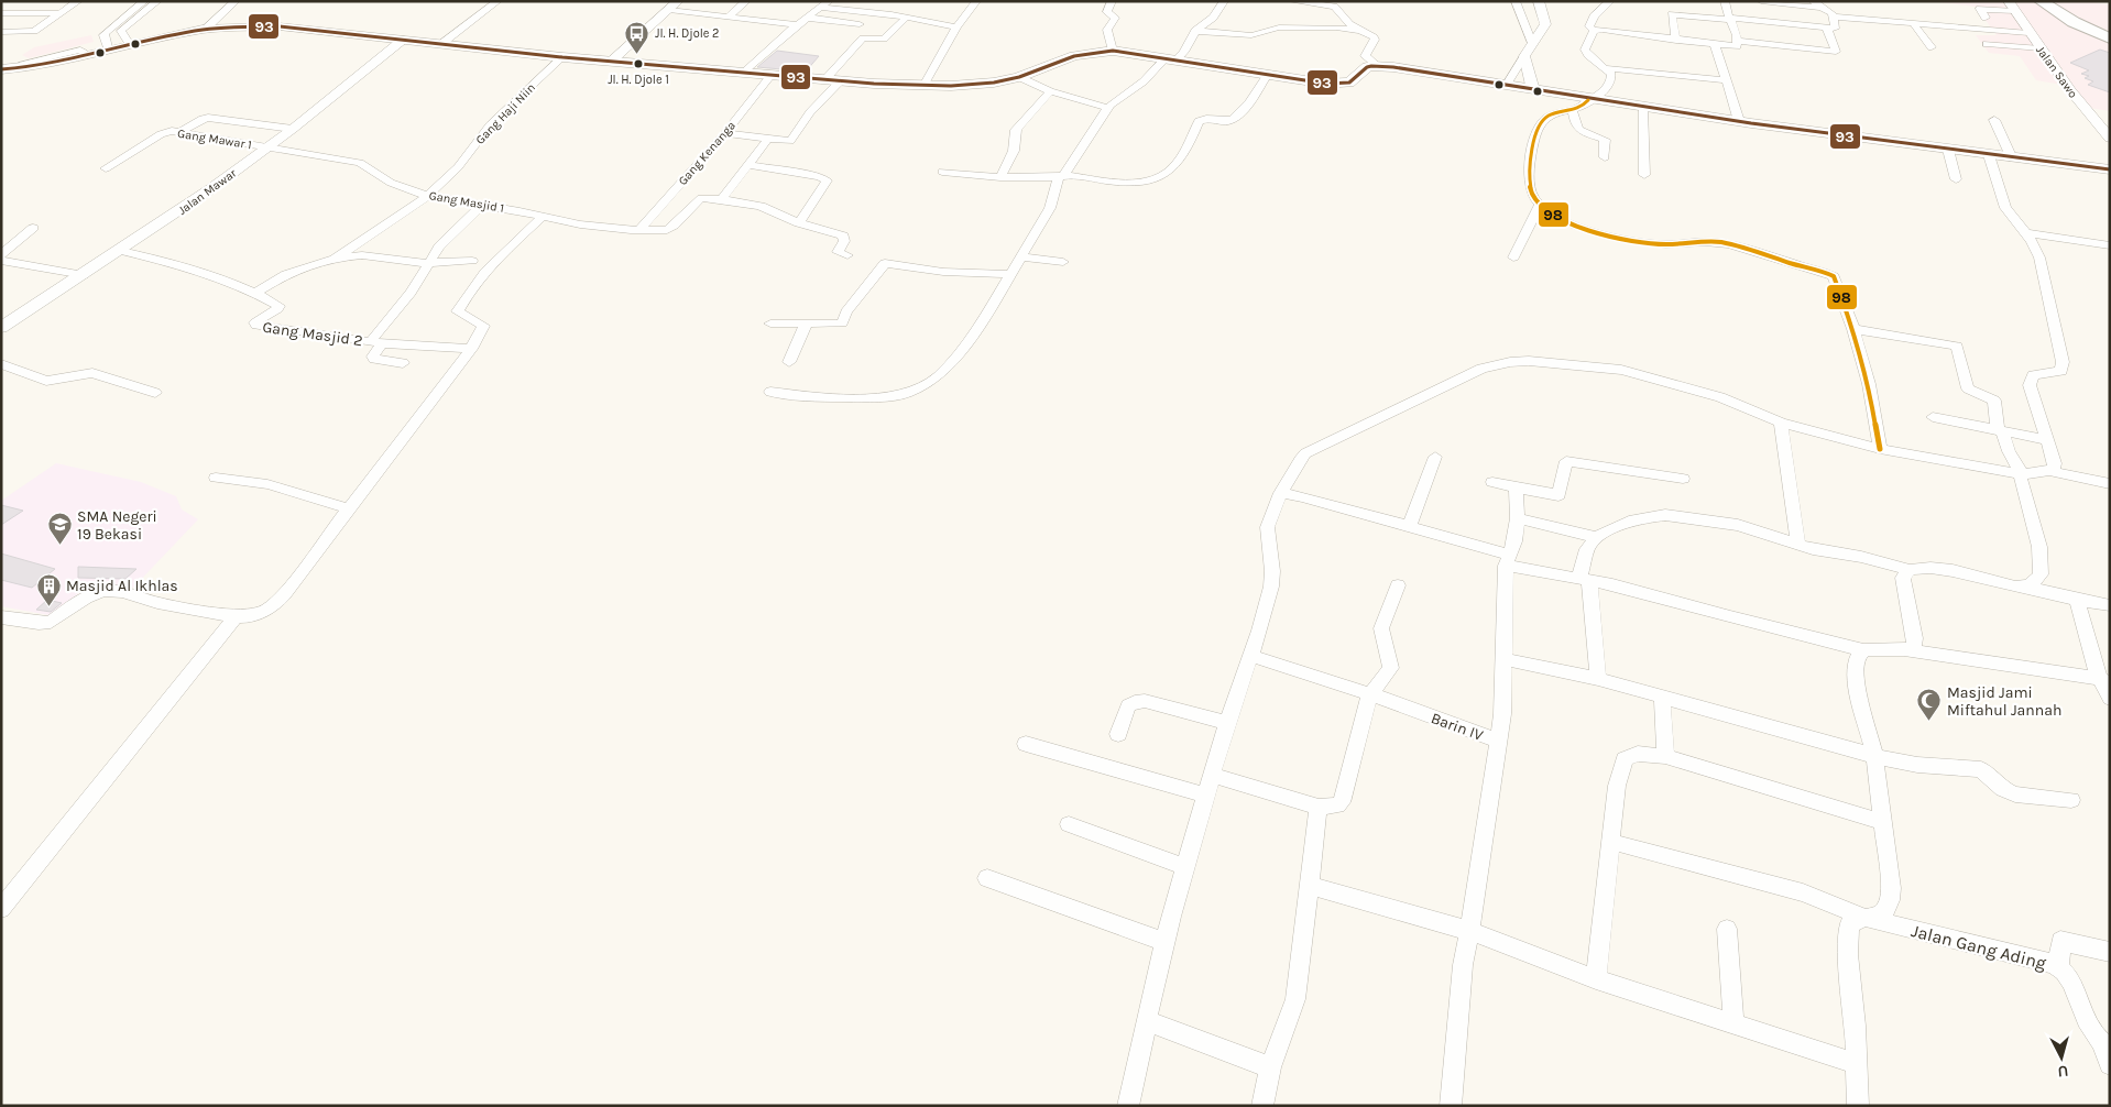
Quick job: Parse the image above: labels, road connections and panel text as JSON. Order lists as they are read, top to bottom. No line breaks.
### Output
{"streets":{"street":["Jalan Sawo","Gang Haji Niin","Gang Mawar 1","Gang Kenanga","Jalan Mawar","Gang Masjid 1","Gang Masjid 2","Barin IV","Jalan Gang Ading"]},"crossings":[["Gang Haji Niin","Gang Masjid 1"],["Gang Mawar 1","Jalan Mawar"],["Gang Mawar 1","Gang Masjid 1"],["Gang Kenanga","Gang Masjid 1"],["Jalan Mawar","Gang Masjid 1"],["Jalan Mawar","Gang Masjid 2"]],"places":{"bus stop":["Jl. H. Djole 2"],"other":["Jl. H. Djole 1"],"school or university":["SMA Negeri 19 Bekasi"],"building":["Masjid Al Ikhlas"],"mosque":["Masjid Jami Miftahul Jannah"]},"lines":["transit line 93","transit line 98"],"north":"bottom"}
